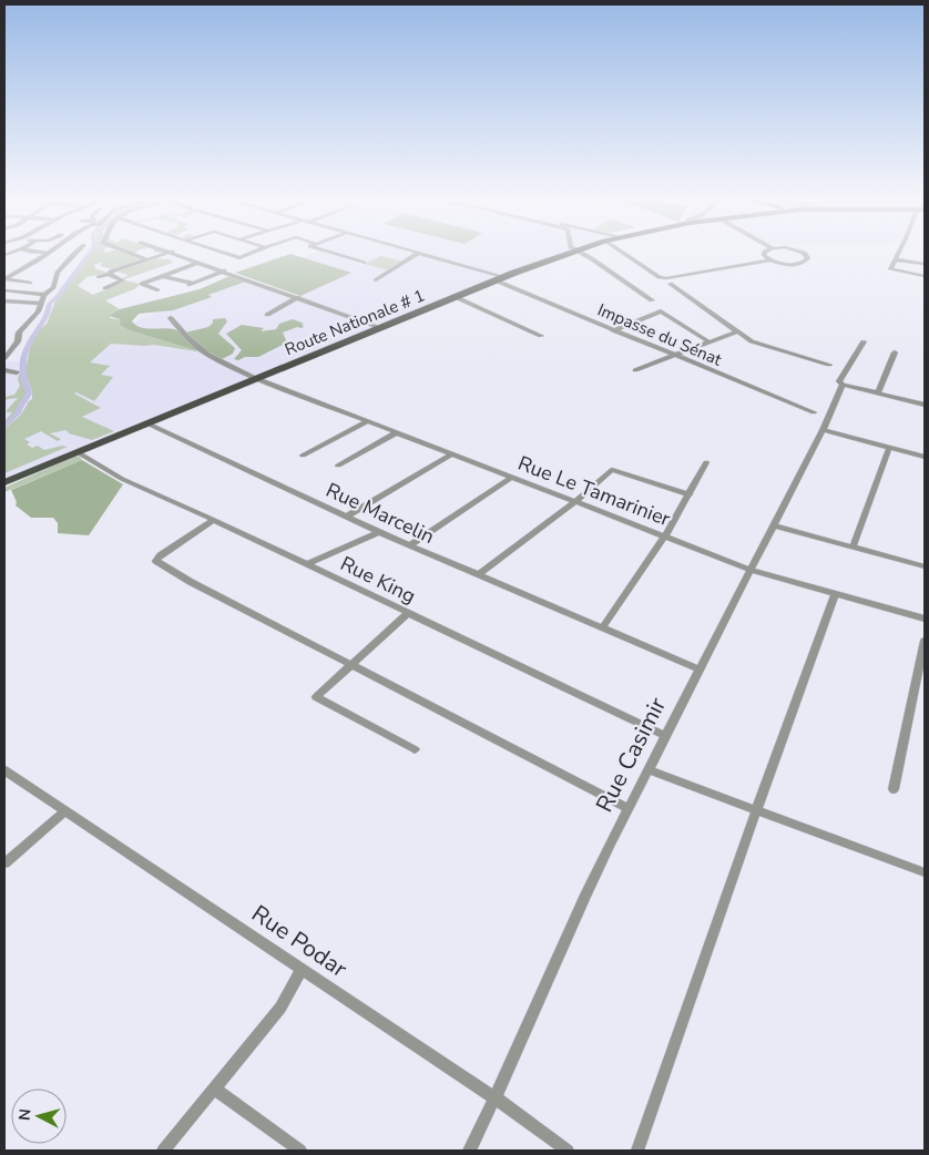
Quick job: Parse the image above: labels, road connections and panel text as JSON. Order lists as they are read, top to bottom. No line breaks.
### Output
{"streets":{"main road":["Route Nationale # 1"],"street":["Impasse du Sénat","Rue Le Tamarinier","Rue Marcelin","Rue King","Rue Casimir","Rue Podar"]},"crossings":[["Route Nationale # 1","Impasse du Sénat"],["Route Nationale # 1","Rue Le Tamarinier"],["Route Nationale # 1","Rue Marcelin"],["Route Nationale # 1","Rue King"],["Rue Le Tamarinier","Rue Casimir"],["Rue Marcelin","Rue Casimir"],["Rue King","Rue Casimir"],["Rue Casimir","Rue Podar"]],"north":"left"}
